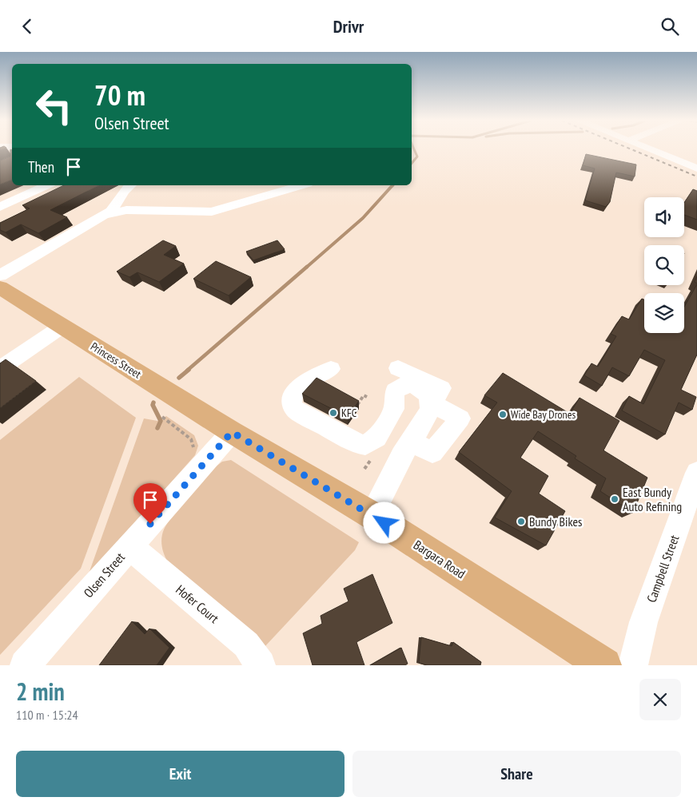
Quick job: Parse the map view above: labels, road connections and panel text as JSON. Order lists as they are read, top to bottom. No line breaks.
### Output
{"streets":{"main road":["Princess Street","Bargara Road"],"street":["Campbell Street","Olsen Street","Hofer Court"]},"crossings":[["Princess Street","Bargara Road"],["Princess Street","Olsen Street"],["Bargara Road","Olsen Street"],["Olsen Street","Hofer Court"]],"places":["KFC","Wide Bay Drones","East Bundy Auto Refining","Bundy Bikes"],"page":{"header":"Drivr","turn":["70 m","Olsen Street"],"then":"Then","heading":["2 min","110 m · 15:24"],"buttons":["Exit","Share"]}}
